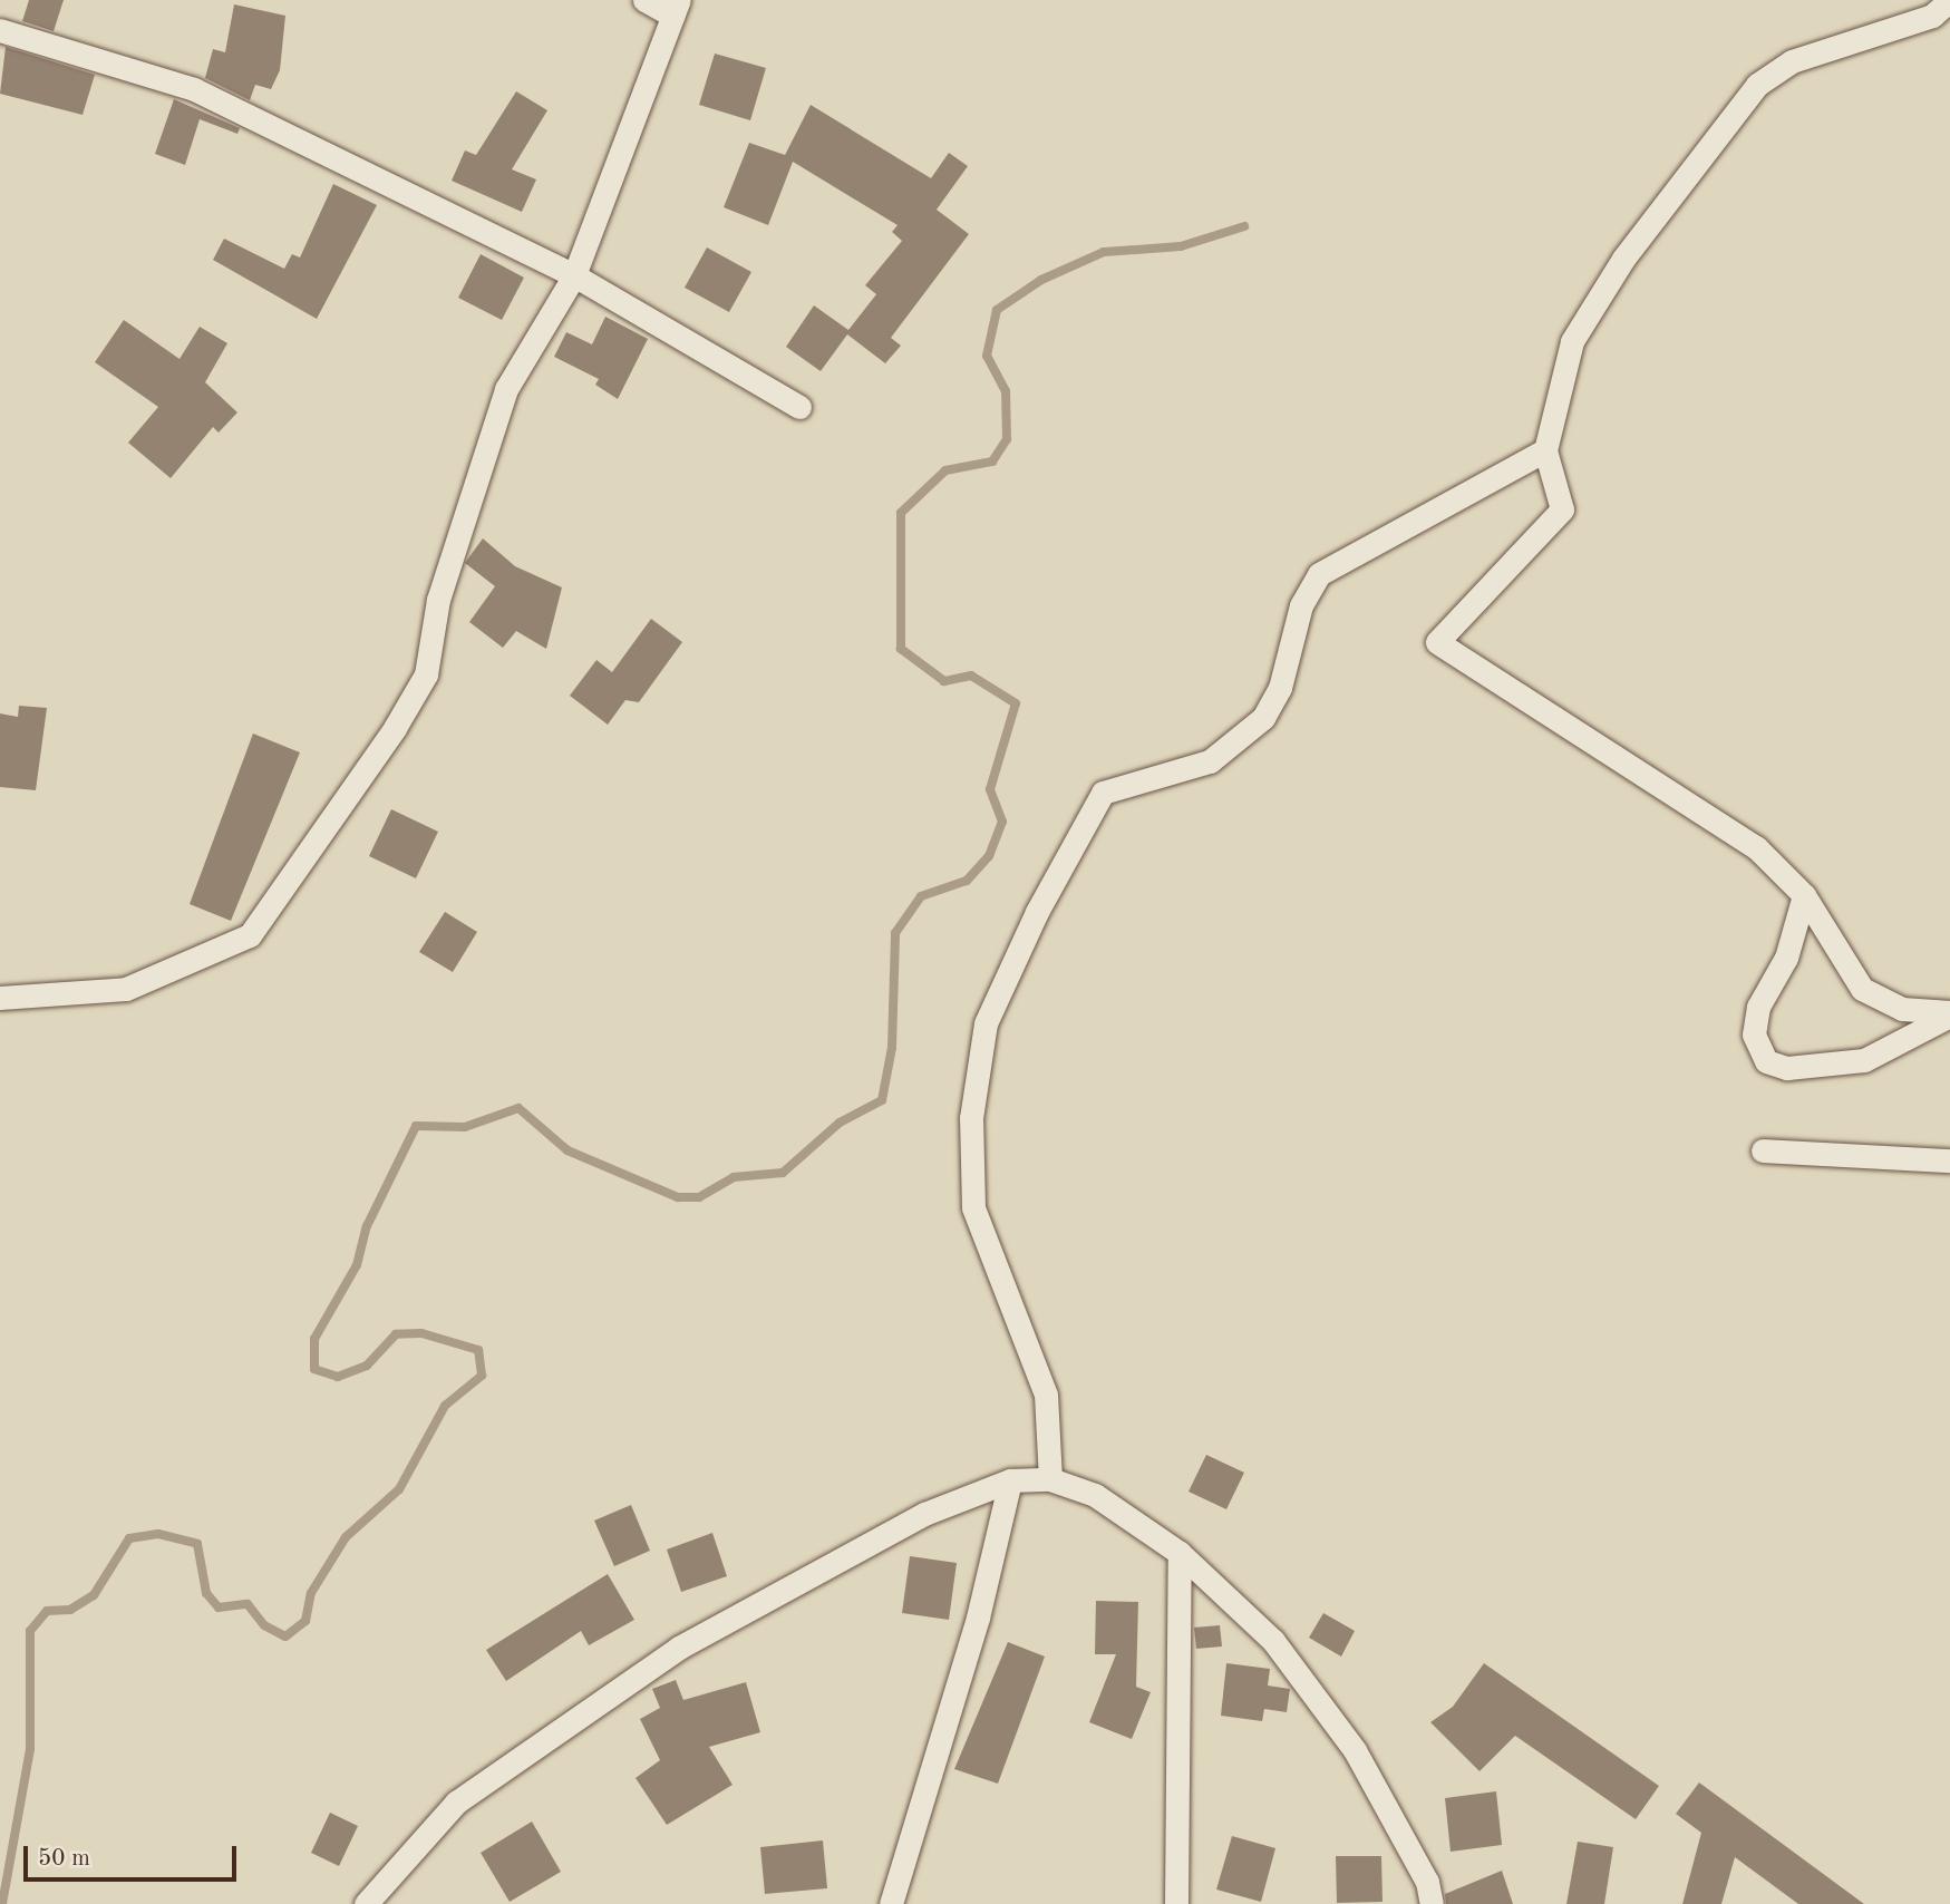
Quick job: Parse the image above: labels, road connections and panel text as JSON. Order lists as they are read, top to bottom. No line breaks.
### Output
{"scale_bar":"50 m"}
